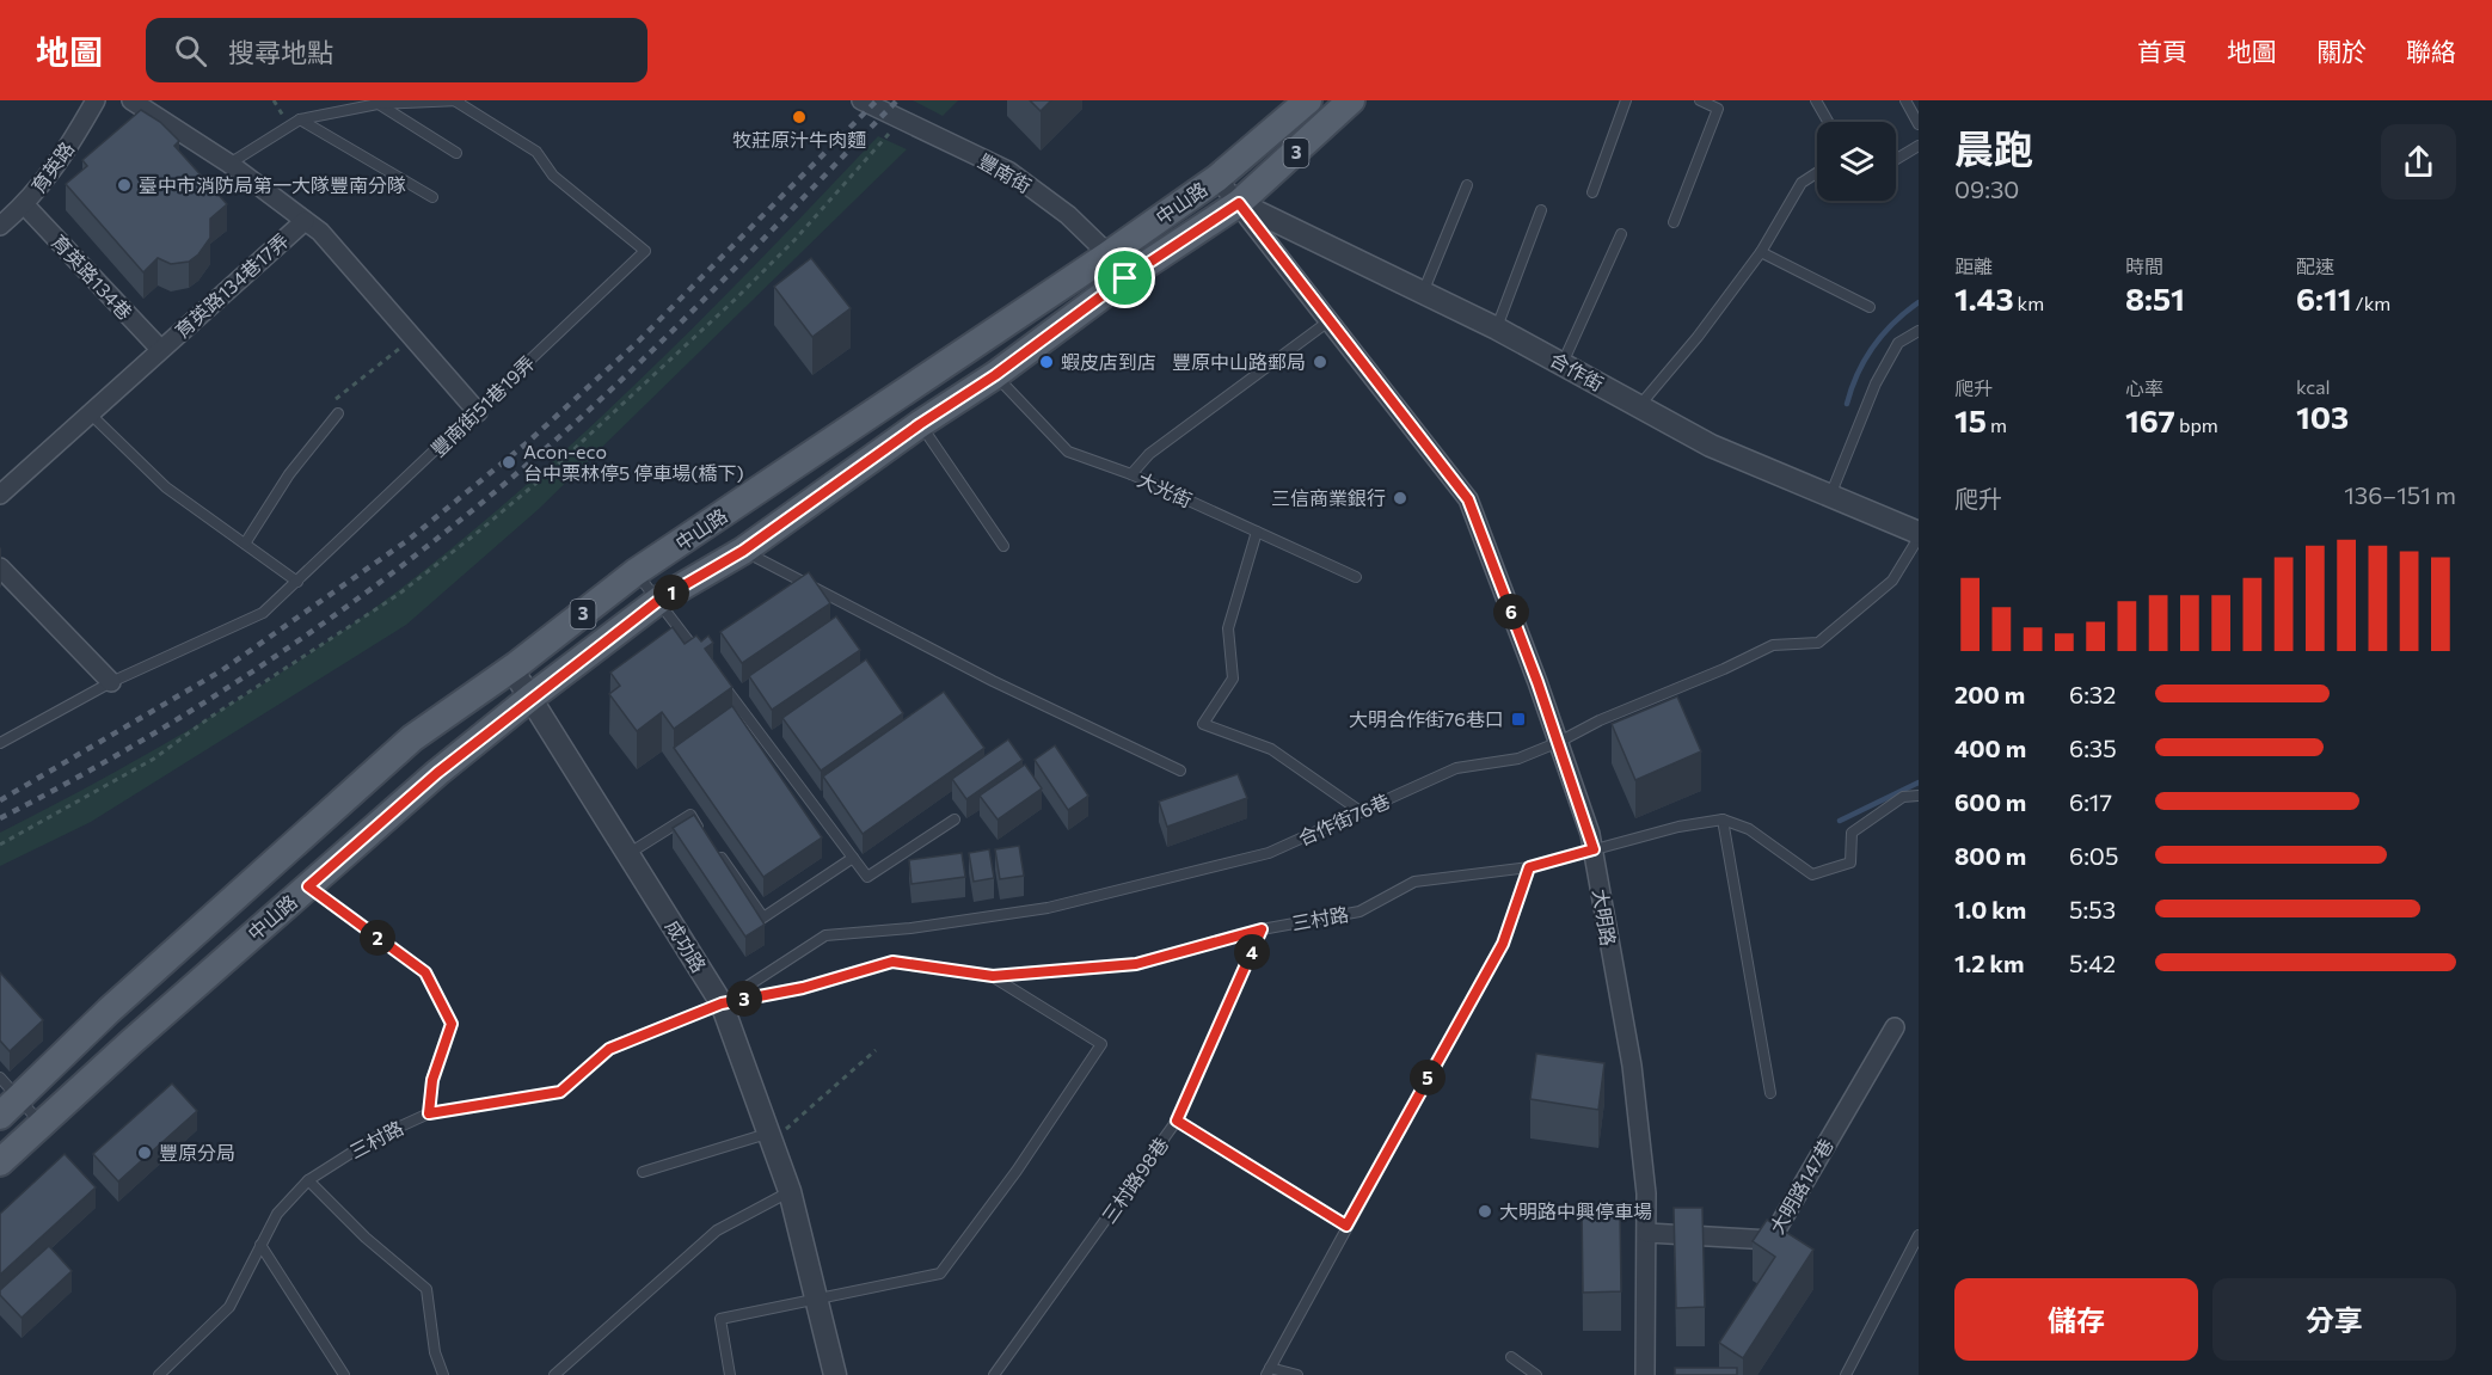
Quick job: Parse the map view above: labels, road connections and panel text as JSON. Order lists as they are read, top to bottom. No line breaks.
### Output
{"streets":{"main road":["3","中山路"],"street":["育英路","豐南街","育英路134巷","育英路134巷17弄","合作街","大明路","成功路","大明路147巷"],"lane":["豐南街51巷19弄","大光街","合作街76巷","三村路","三村路98巷"]},"crossings":[["育英路","育英路134巷"],["豐南街","中山路"],["中山路","合作街"],["中山路","大光街"],["中山路","大明路"],["中山路","成功路"],["育英路134巷","育英路134巷17弄"],["合作街","合作街76巷"],["合作街","大明路"],["合作街76巷","大明路"],["合作街76巷","三村路"],["合作街76巷","成功路"],["大明路","三村路"],["大明路","大明路147巷"],["三村路","成功路"],["三村路","三村路98巷"]],"places":{"other":["牧莊原汁牛肉麵","臺中市消防局第一大隊豐南分隊","蝦皮店到店","豐原中山路郵局","Acon-eco 台中栗林停5 停車場(橋下)","三信商業銀行","豐原分局","大明路中興停車場"],"transit":["大明合作街76巷口"]},"page":{"header":"地圖","search":"搜尋地點","nav":["首頁","地圖","關於","聯絡"],"heading":["晨跑","09:30"],"stats":[["距離","1.43 km"],["時間","8:51"],["配速","6:11 /km"],["爬升","15 m"],["心率","167 bpm"],["kcal","103"]],"chart":["爬升","136–151 m"],"pins":["1","6","2","4","3","5"],"list":[{"name":"200 m","note":"6:32"},{"name":"400 m","note":"6:35"},{"name":"600 m","note":"6:17"},{"name":"800 m","note":"6:05"},{"name":"1.0 km","note":"5:53"},{"name":"1.2 km","note":"5:42"}],"buttons":["儲存","分享"]}}
